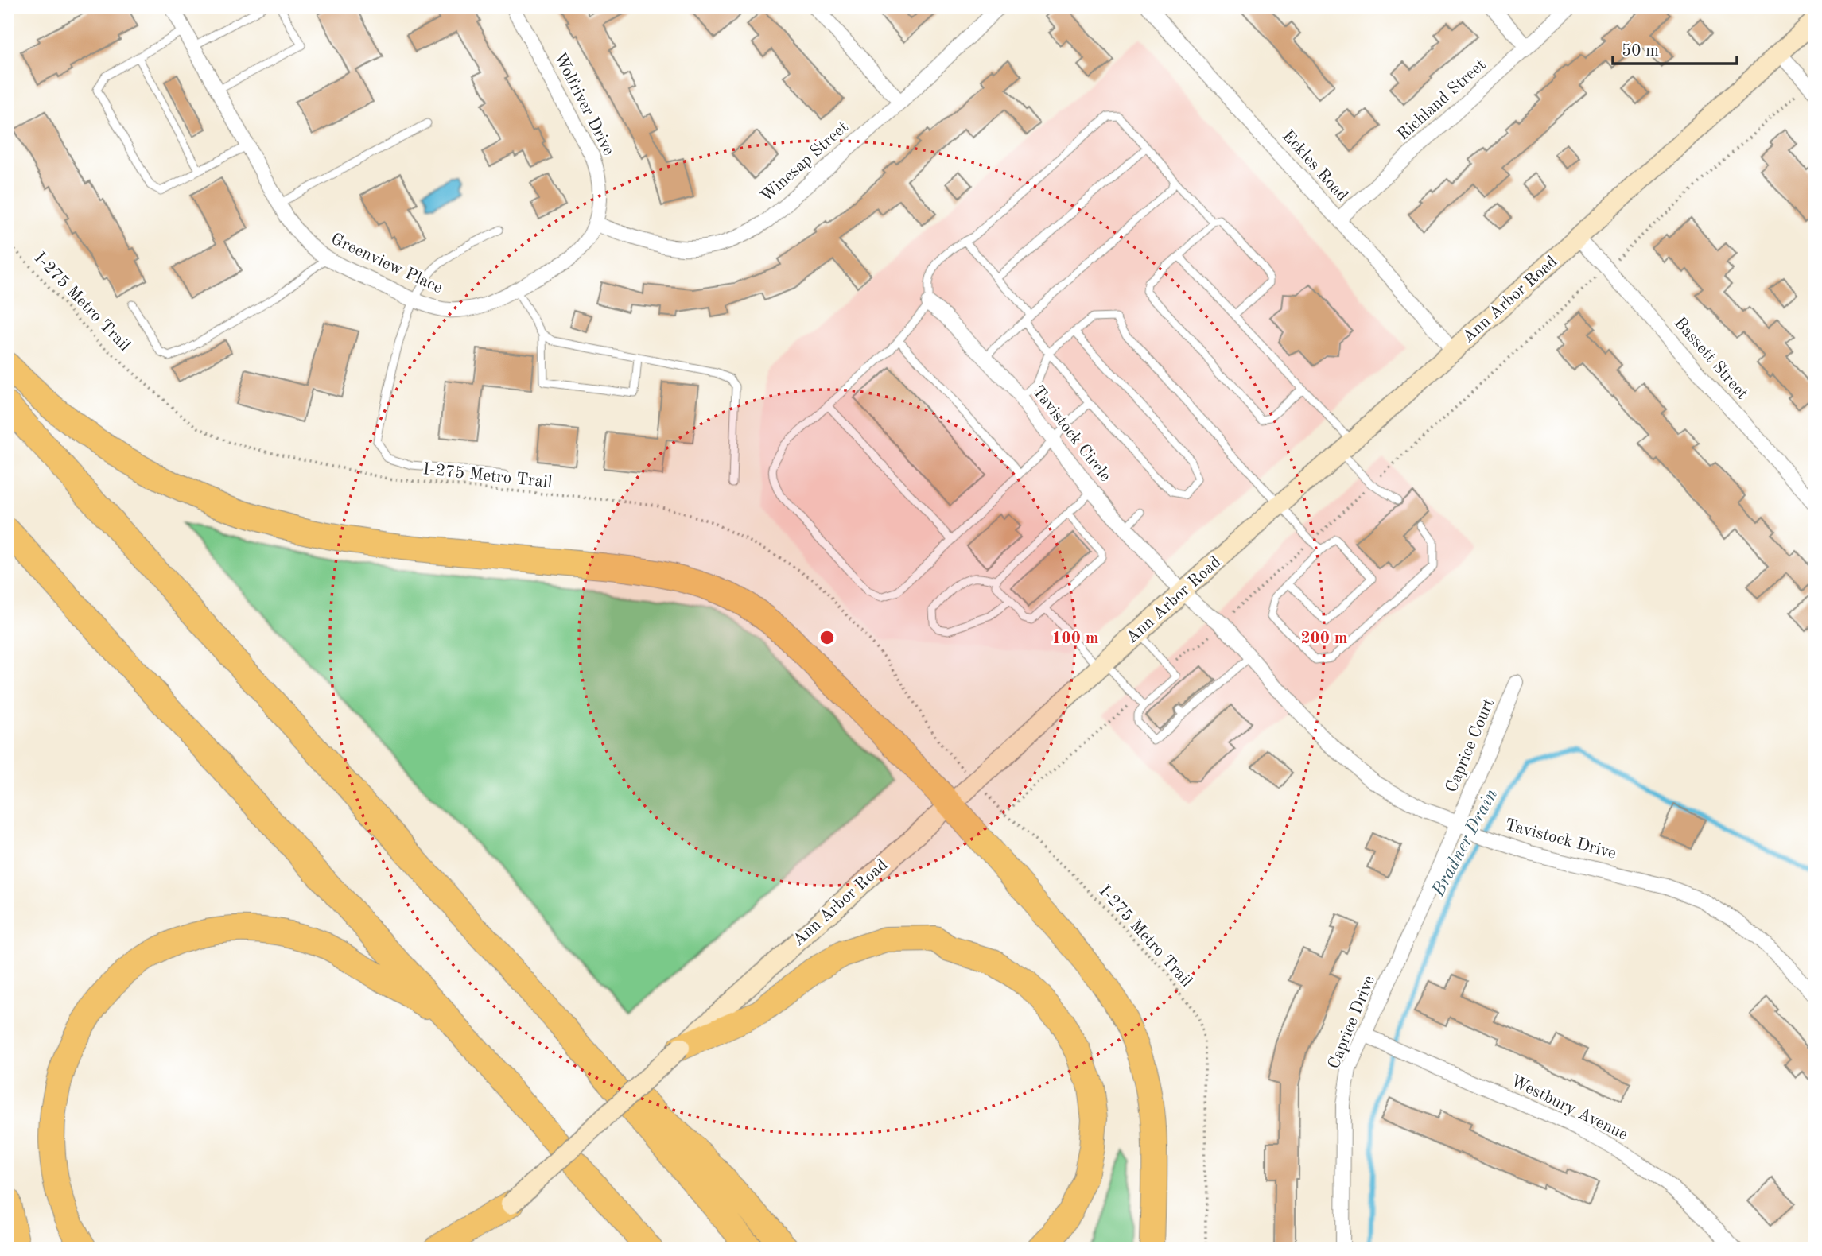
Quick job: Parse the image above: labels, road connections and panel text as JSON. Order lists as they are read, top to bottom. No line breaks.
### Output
{"streets":{"main road":["Ann Arbor Road"],"street":["Richland Street","Wolfriver Drive","Winesap Street","Eckles Road","Greenview Place","Bassett Street","Tavistock Circle","Caprice Court","Tavistock Drive","Caprice Drive","Westbury Avenue"],"path":["I-275 Metro Trail"]},"crossings":[["Richland Street","Eckles Road"],["Wolfriver Drive","Winesap Street"],["Wolfriver Drive","Greenview Place"],["Winesap Street","Greenview Place"],["Eckles Road","Ann Arbor Road"],["Ann Arbor Road","Bassett Street"],["Ann Arbor Road","Tavistock Circle"],["Ann Arbor Road","Tavistock Drive"],["Tavistock Circle","Tavistock Drive"],["Caprice Court","Tavistock Drive"],["Caprice Court","Caprice Drive"],["Tavistock Drive","Caprice Drive"],["Caprice Drive","Westbury Avenue"]],"water":["Bradner Drain"],"scale_bar":"50 m","rings":["100 m","200 m"]}
